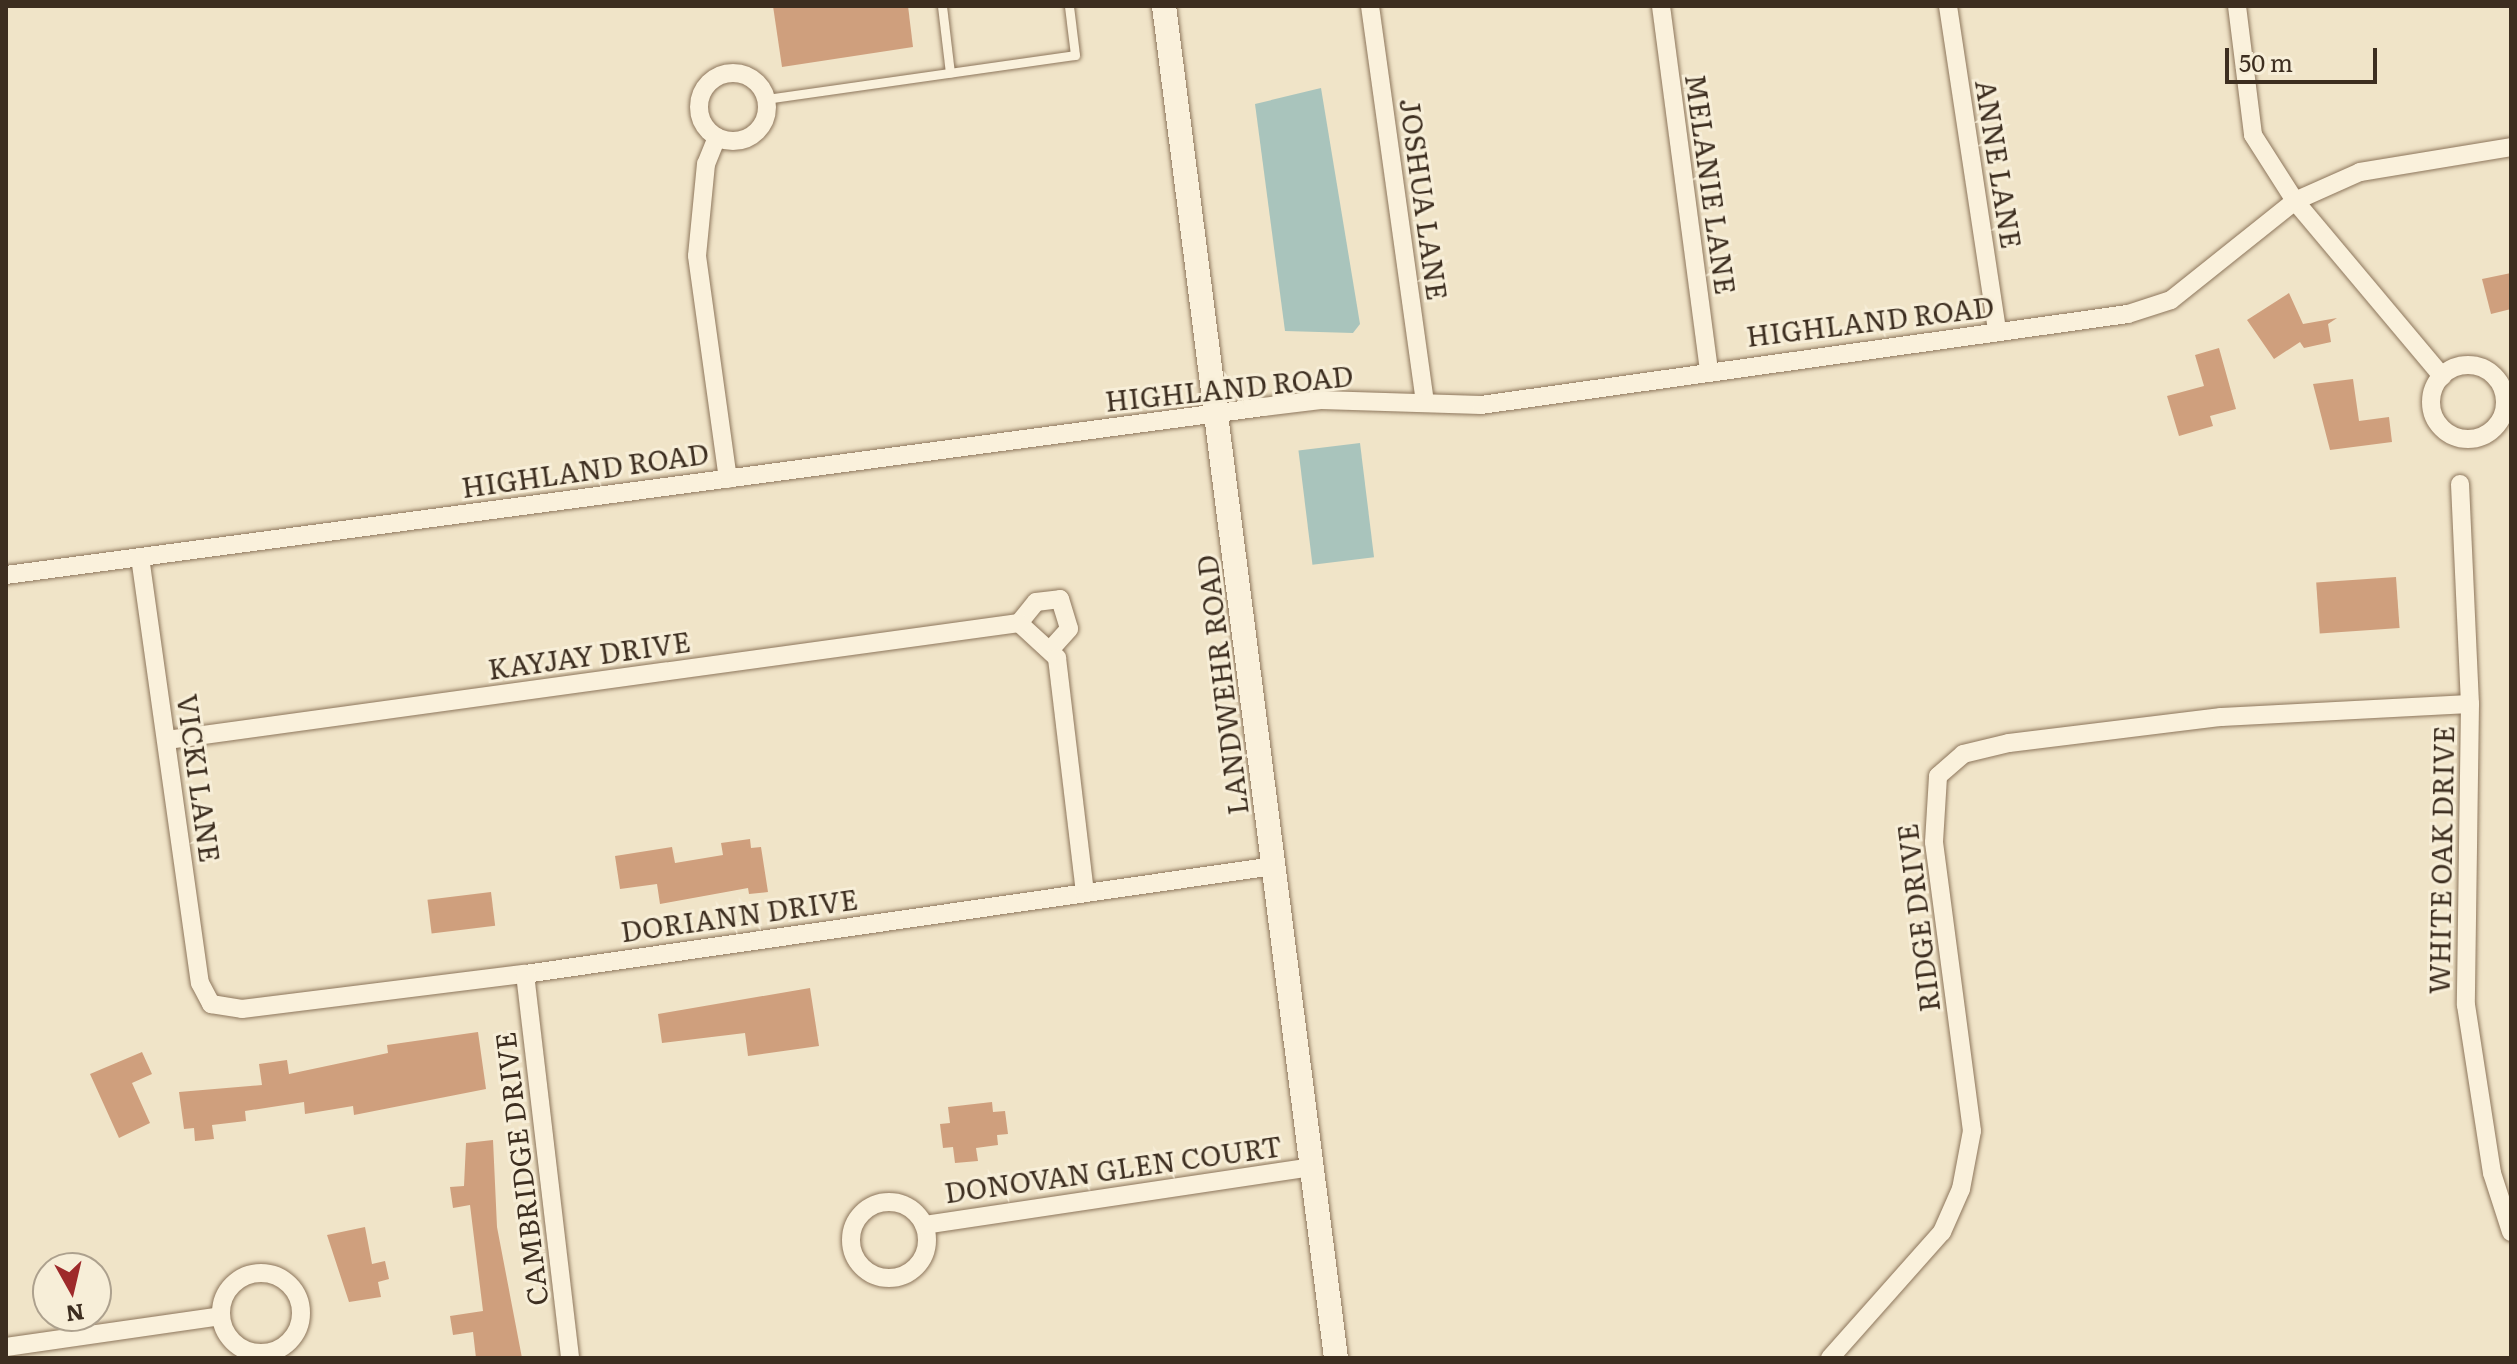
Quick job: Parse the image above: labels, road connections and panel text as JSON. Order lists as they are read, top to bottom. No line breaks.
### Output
{"streets":{"main road":["LANDWEHR ROAD"],"street":["ANNE LANE","MELANIE LANE","JOSHUA LANE","HIGHLAND ROAD","KAYJAY DRIVE","VICKI LANE","WHITE OAK DRIVE","DORIANN DRIVE","RIDGE DRIVE","DONOVAN GLEN COURT","CAMBRIDGE DRIVE"]},"crossings":[["ANNE LANE","HIGHLAND ROAD"],["MELANIE LANE","HIGHLAND ROAD"],["JOSHUA LANE","HIGHLAND ROAD"],["HIGHLAND ROAD","LANDWEHR ROAD"],["HIGHLAND ROAD","VICKI LANE"],["KAYJAY DRIVE","VICKI LANE"],["LANDWEHR ROAD","DORIANN DRIVE"],["LANDWEHR ROAD","DONOVAN GLEN COURT"],["VICKI LANE","DORIANN DRIVE"],["WHITE OAK DRIVE","RIDGE DRIVE"],["DORIANN DRIVE","CAMBRIDGE DRIVE"]],"scale_bar":"50 m","north":"bottom"}
